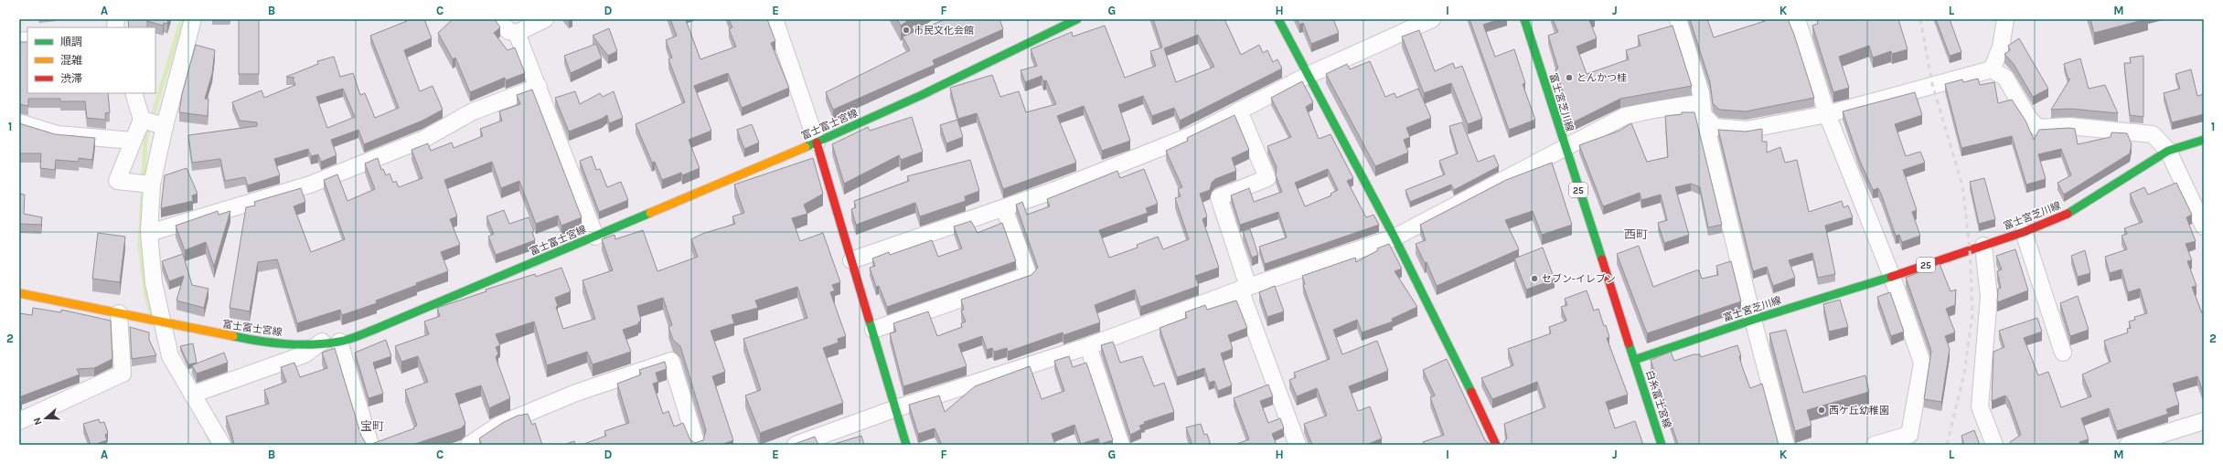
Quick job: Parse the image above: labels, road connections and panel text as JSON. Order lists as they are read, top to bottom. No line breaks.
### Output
{"streets":{"main road":["富士宮芝川線","富士富士宮線","25","白糸富士宮線"]},"crossings":[["富士宮芝川線","白糸富士宮線"]],"districts":["西町","宝町"],"places":["市民文化会館","とんかつ桂","セブン-イレブン","西ケ丘幼稚園"],"legend":["順調","混雑","渋滞"],"north":"left","grid":{"columns":["A","B","C","D","E","F","G","H","I","J","K","L","M"],"rows":["1","2"]}}
